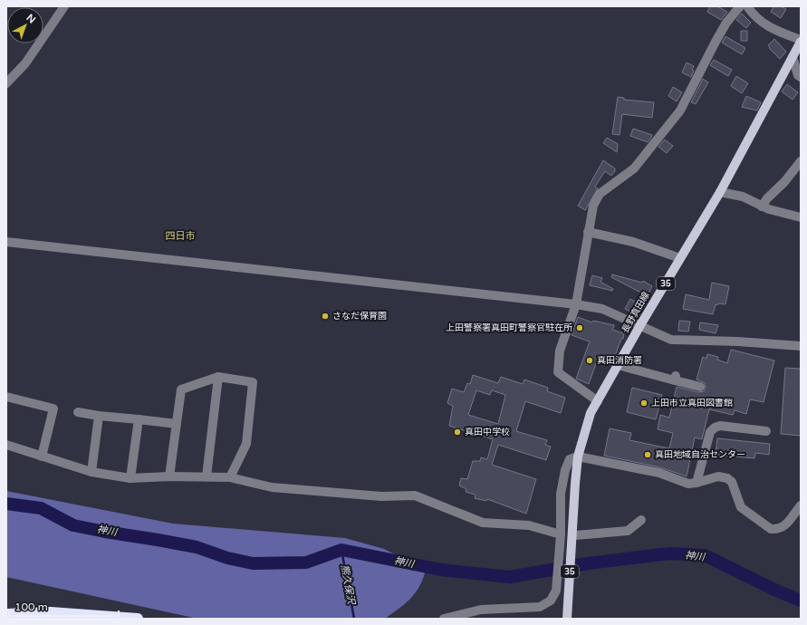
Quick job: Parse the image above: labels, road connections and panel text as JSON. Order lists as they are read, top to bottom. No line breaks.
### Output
{"streets":{"main road":["35","長野真田線"]},"districts":["四日市"],"water":["神川","熊久保沢"],"places":["さなだ保育園","上田警察署真田町警察官駐在所","真田消防署","上田市立真田図書館","真田中学校","真田地域自治センター"],"scale_bar":"100 m","north":"top right"}
